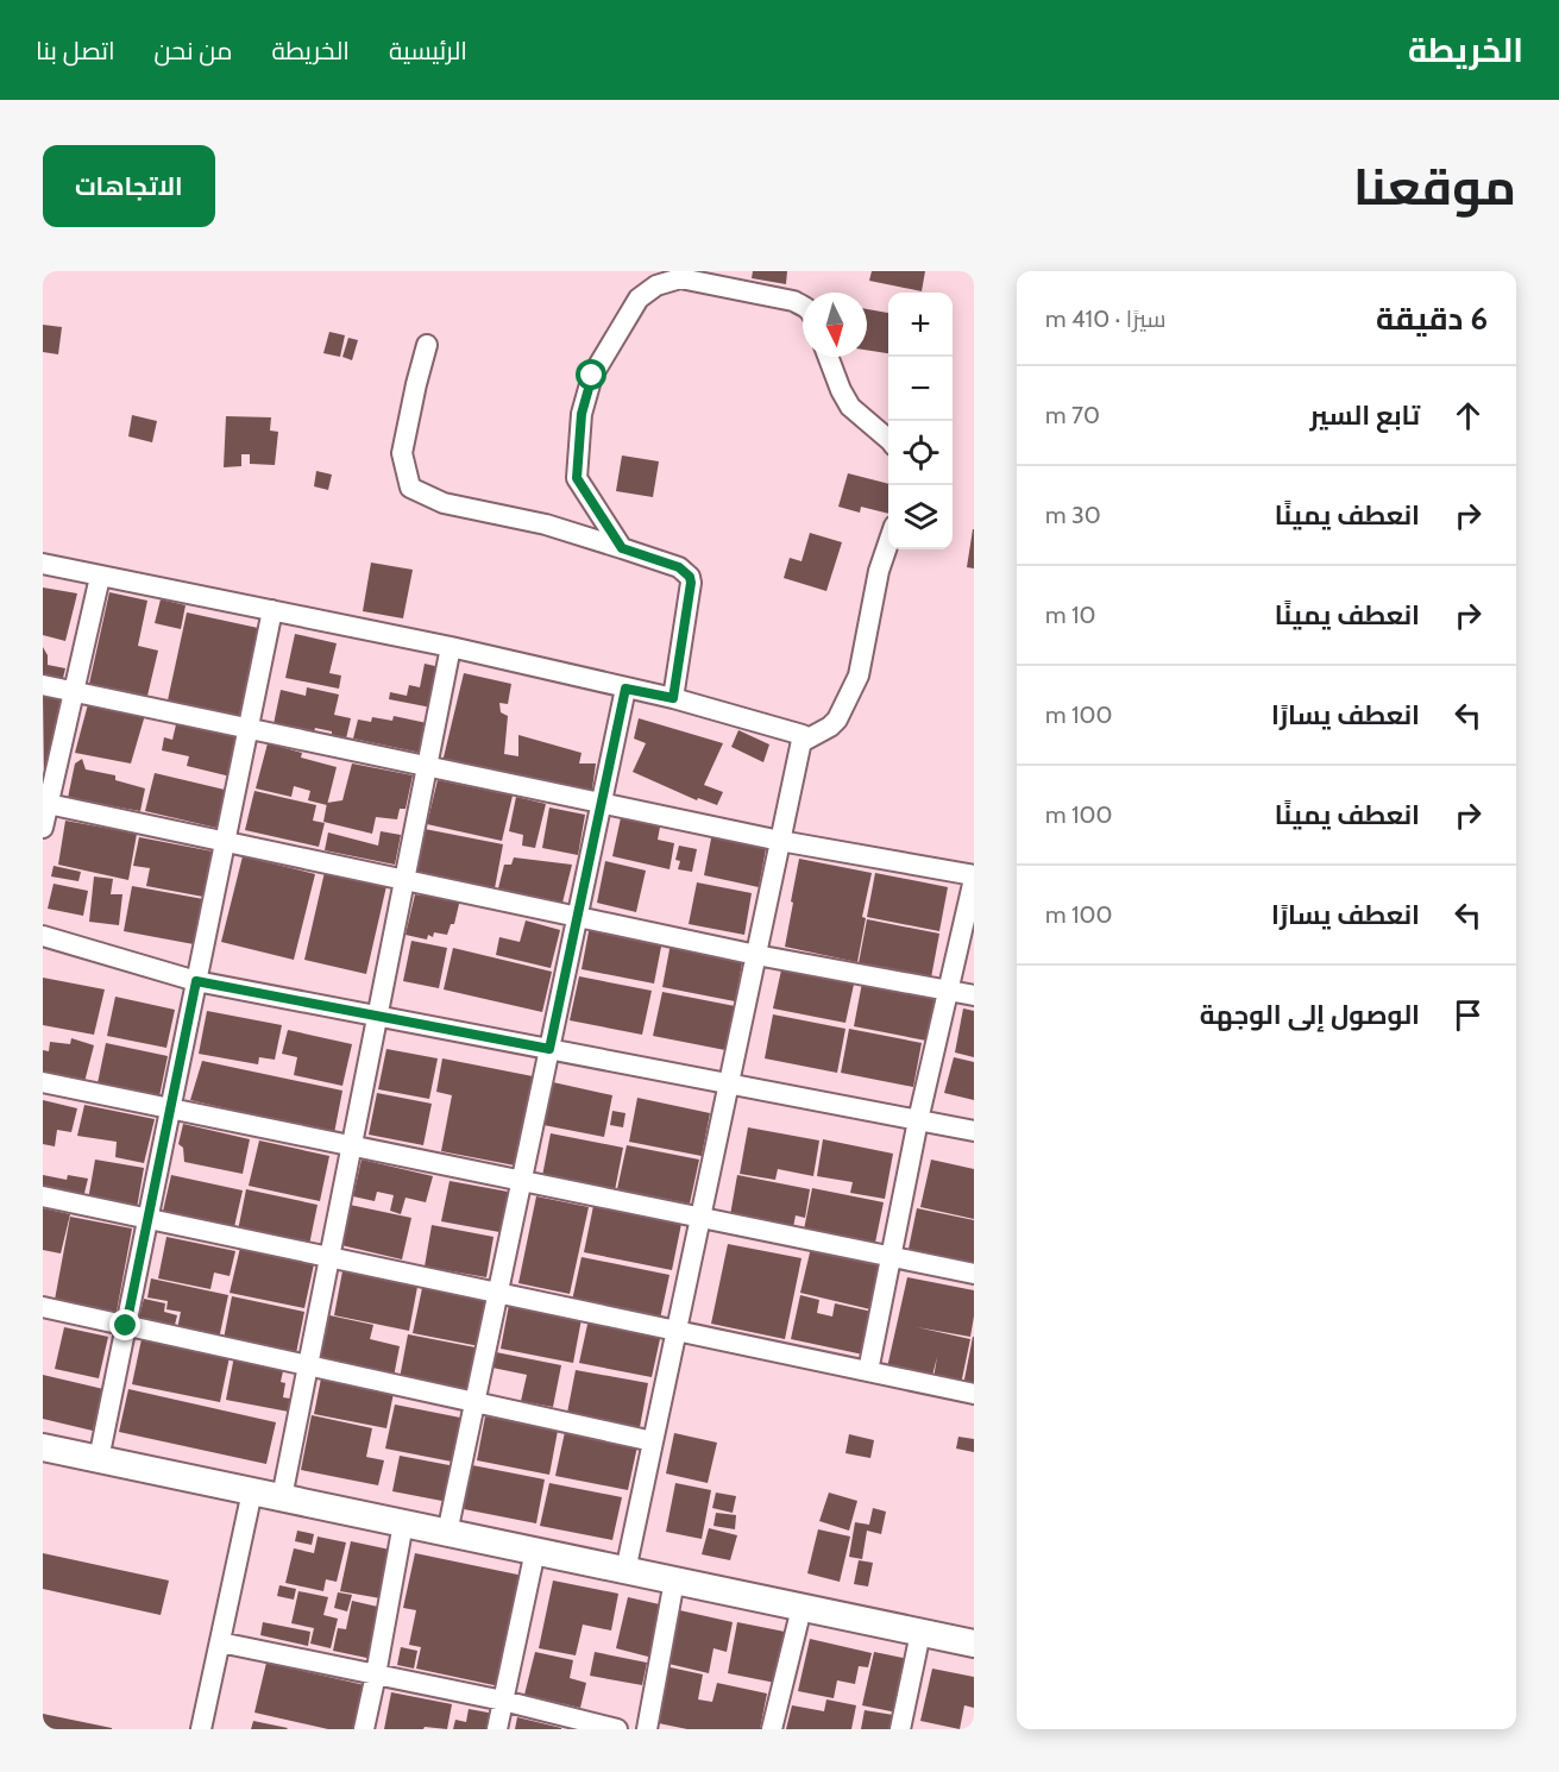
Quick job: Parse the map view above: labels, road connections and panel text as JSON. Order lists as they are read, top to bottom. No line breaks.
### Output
{"north":"bottom","page":{"header":"الخريطة","nav":["الرئيسية","الخريطة","من نحن","اتصل بنا"],"title":"موقعنا","buttons":"الاتجاهات","heading":["6 دقيقة","سيرًا · 410 m"],"map_buttons":["+","−"],"list":[["تابع السير","70 m"],["انعطف يمينًا","30 m"],["انعطف يمينًا","10 m"],["انعطف يسارًا","100 m"],["انعطف يمينًا","100 m"],["انعطف يسارًا","100 m"],"الوصول إلى الوجهة"]}}
